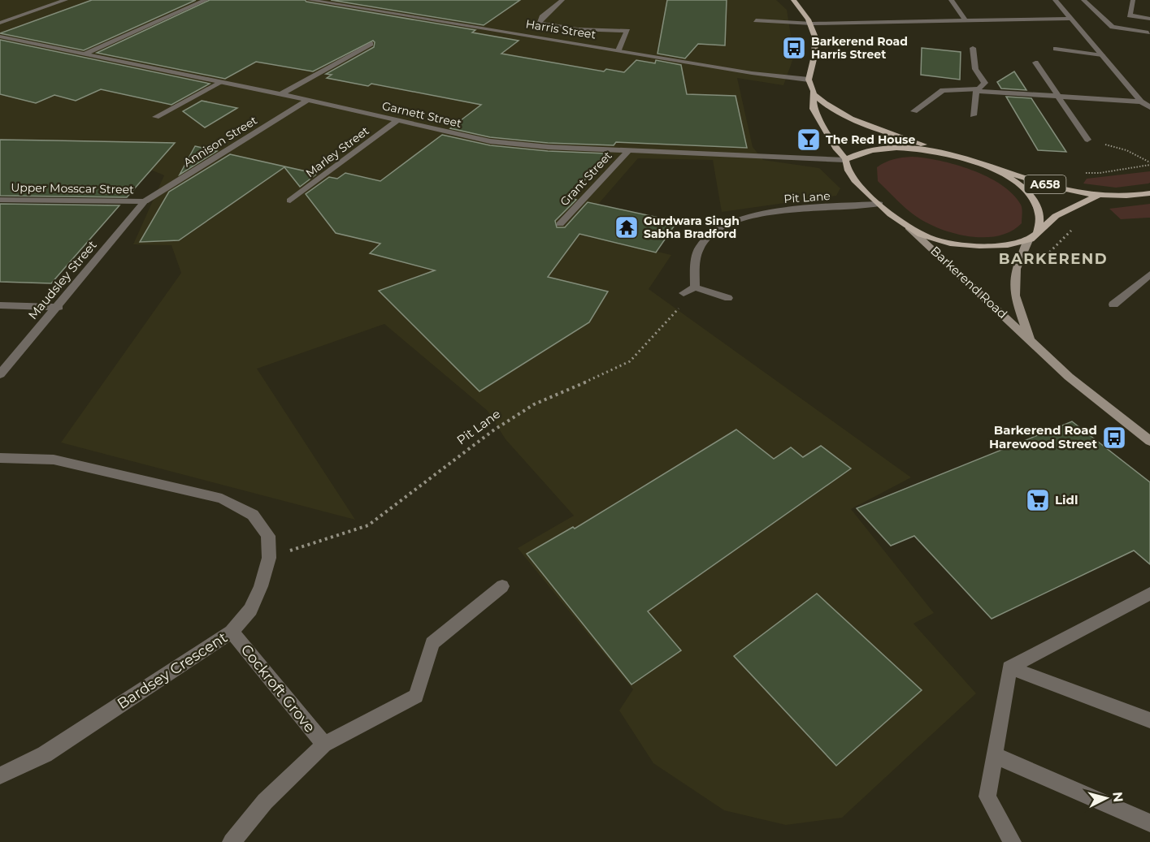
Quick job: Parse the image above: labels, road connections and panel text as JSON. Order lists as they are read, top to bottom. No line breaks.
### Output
{"streets":{"main road":["A658","Barkerend Road"],"street":["Harris Street","Garnett Street","Annison Street","Marley Street","Grant Street","Upper Mosscar Street","Pit Lane","Maudsley Street","Bardsey Crescent","Cockroft Grove"]},"crossings":[["Garnett Street","Annison Street"],["Garnett Street","Marley Street"],["Garnett Street","Grant Street"],["Annison Street","Upper Mosscar Street"],["Annison Street","Maudsley Street"],["Upper Mosscar Street","Maudsley Street"],["Pit Lane","Bardsey Crescent"],["Bardsey Crescent","Cockroft Grove"]],"districts":["BARKEREND"],"places":{"bus stop":["Barkerend Road Harris Street","Barkerend Road Harewood Street"],"bar":["The Red House"],"temple":["Gurdwara Singh Sabha Bradford"],"supermarket":["Lidl"]},"north":"right"}
